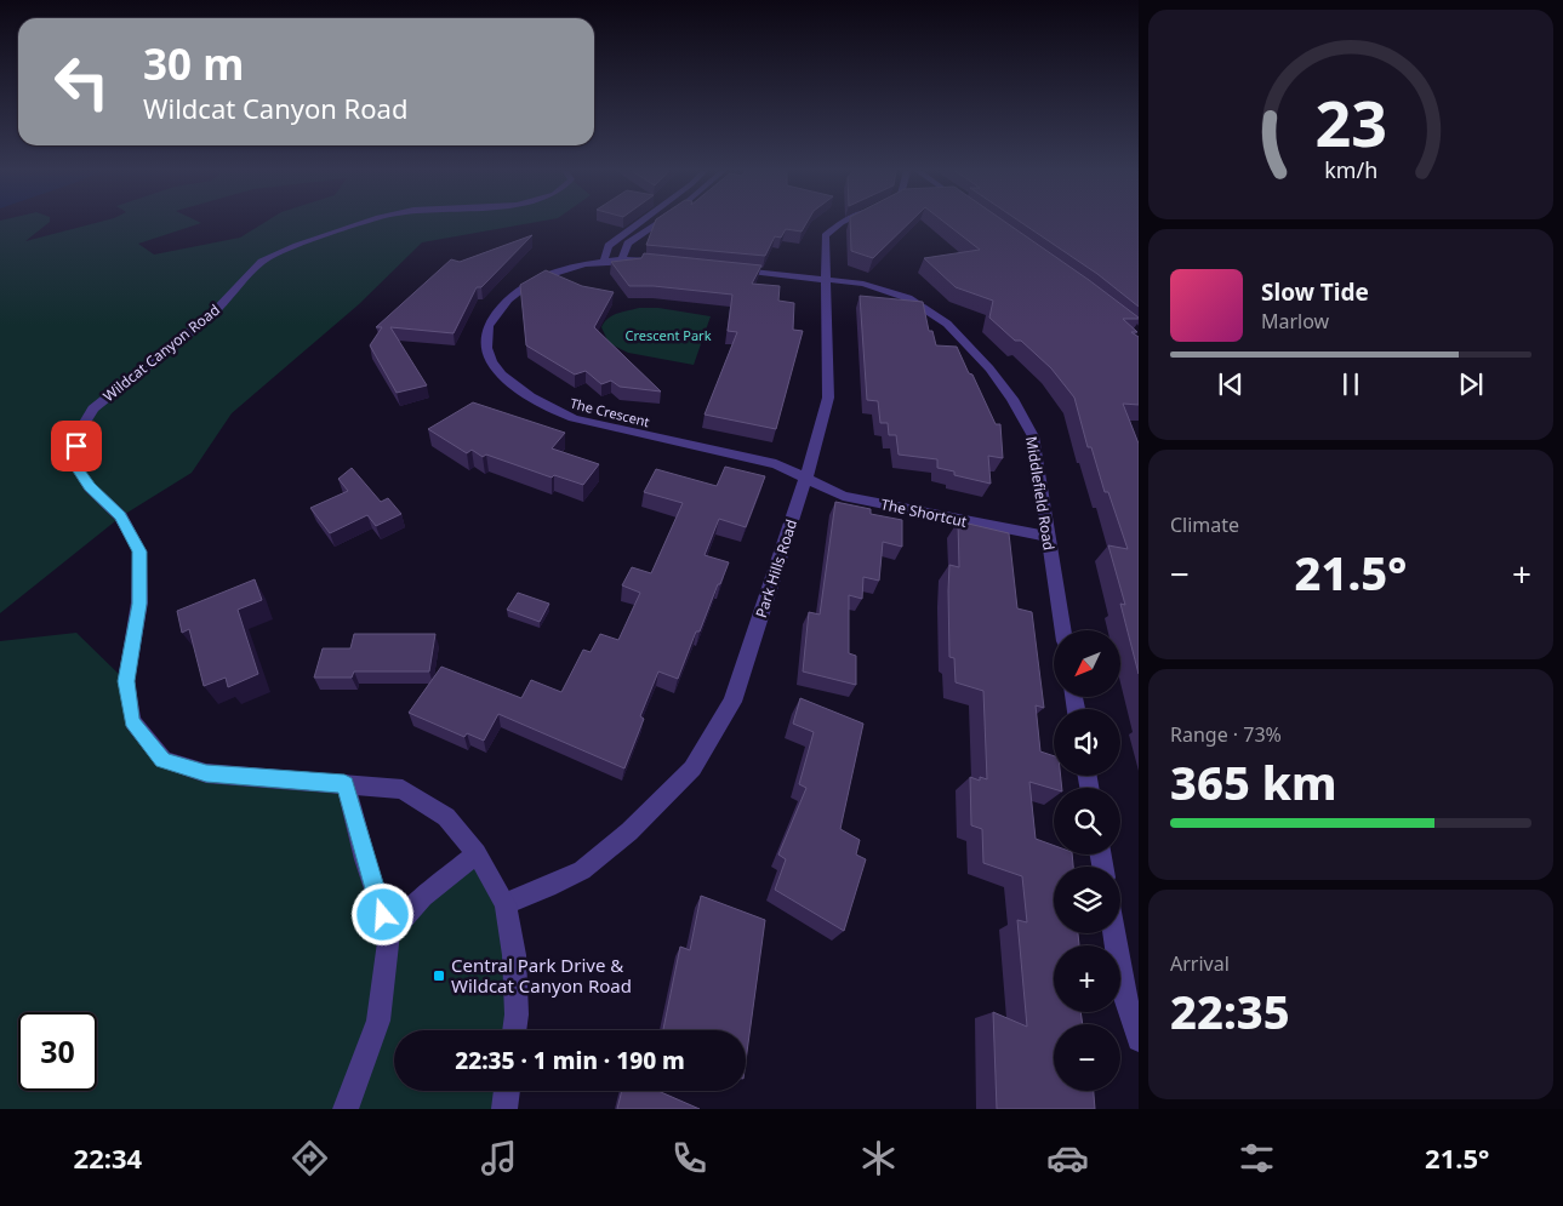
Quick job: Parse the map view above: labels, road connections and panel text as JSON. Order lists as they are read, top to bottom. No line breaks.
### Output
{"streets":{"street":["Wildcat Canyon Road","The Crescent","Middlefield Road","The Shortcut","Park Hills Road"]},"crossings":[["Wildcat Canyon Road","Park Hills Road"],["The Crescent","The Shortcut"],["The Crescent","Park Hills Road"],["Middlefield Road","The Shortcut"],["Middlefield Road","Park Hills Road"],["The Shortcut","Park Hills Road"]],"parks":["Crescent Park"],"places":{"transit":["Central Park Drive & Wildcat Canyon Road"]},"north":"bottom left","page":{"turn":["30 m","Wildcat Canyon Road"],"song":["Slow Tide","Marlow"],"tile":["Climate",["Range · 73%","365 km"],["Arrival","22:35"]],"heat":["−","21.5°","+"],"map_buttons":["+","−"],"limit":"30","trip":"22:35 · 1 min · 190 m","tabs":["22:34","21.5°"],"gauge":["23","km/h"]}}
